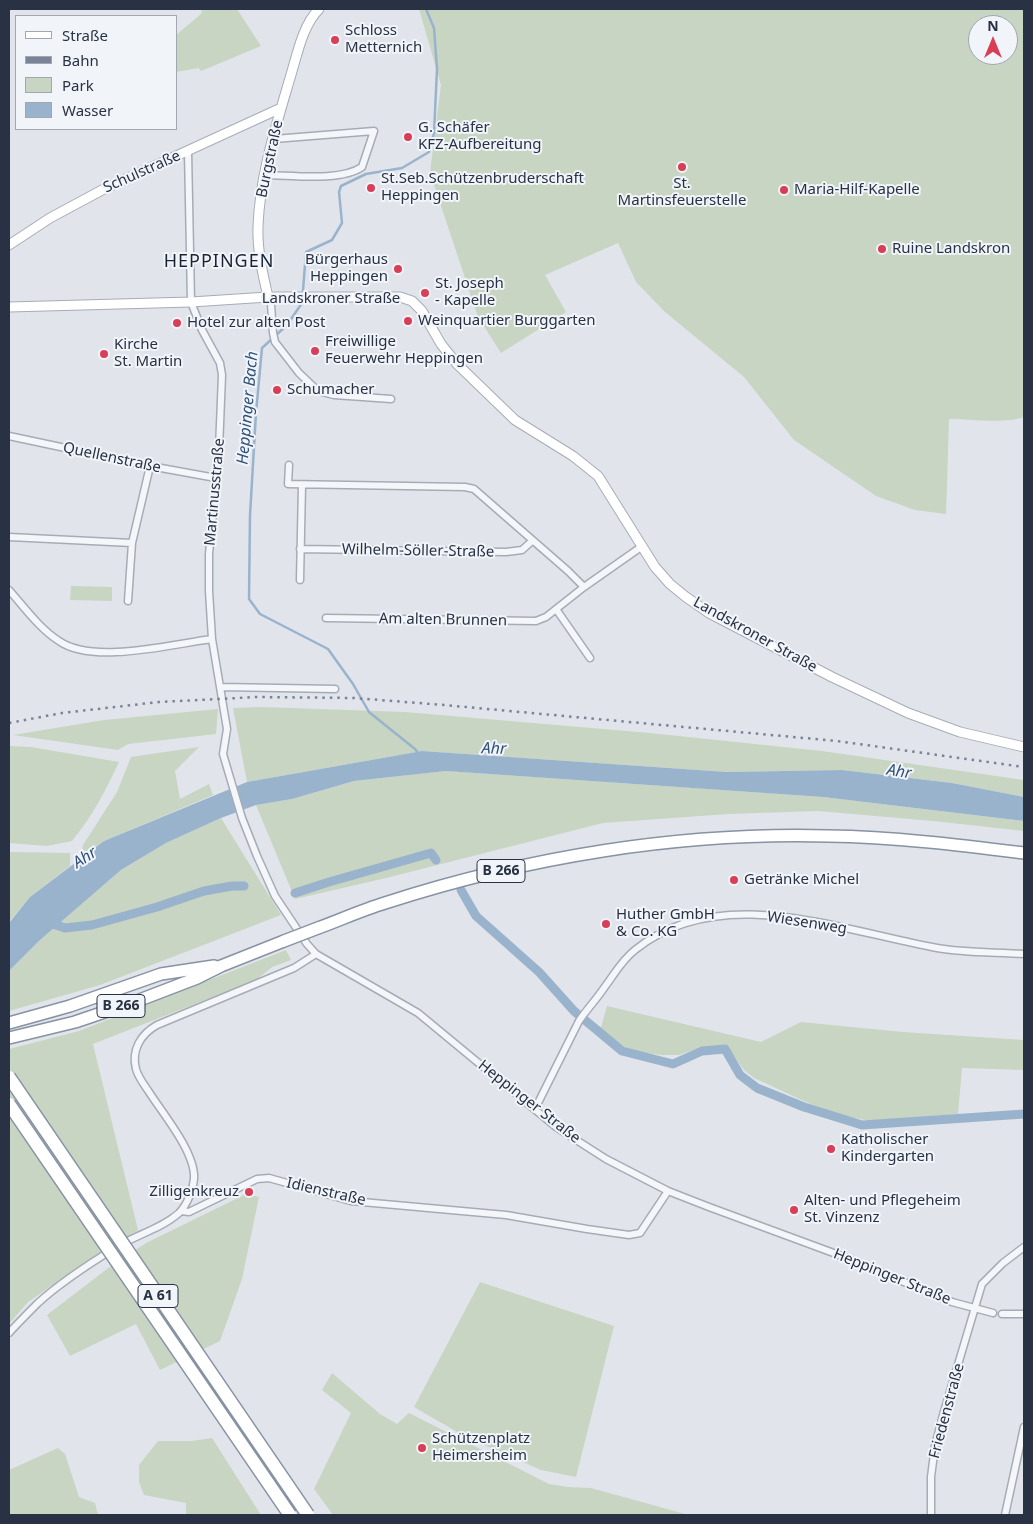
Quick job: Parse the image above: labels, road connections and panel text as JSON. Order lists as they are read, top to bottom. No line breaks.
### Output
{"streets":{"highway":["B 266","A 61"],"main road":["Burgstraße","Schulstraße","Landskroner Straße"],"street":["Quellenstraße","Martinusstraße","Wilhelm-Söller-Straße","Am alten Brunnen","Wiesenweg","Heppinger Straße","Idienstraße","Friedenstraße"]},"crossings":[["Burgstraße","Schulstraße"],["Burgstraße","Landskroner Straße"],["Schulstraße","Martinusstraße"],["Landskroner Straße","Martinusstraße"],["Landskroner Straße","Am alten Brunnen"],["Quellenstraße","Martinusstraße"],["Martinusstraße","Heppinger Straße"],["Wiesenweg","Heppinger Straße"],["Heppinger Straße","Idienstraße"],["Heppinger Straße","Friedenstraße"]],"districts":["HEPPINGEN"],"water":["Heppinger Bach","Ahr"],"places":["Schloss Metternich","G. Schäfer KFZ-Aufbereitung","St. Martinsfeuerstelle","St.Seb.Schützenbruderschaft Heppingen","Maria-Hilf-Kapelle","Ruine Landskron","Bürgerhaus Heppingen","St. Joseph - Kapelle","Weinquartier Burggarten","Hotel zur alten Post","Freiwillige Feuerwehr Heppingen","Kirche St. Martin","Schumacher","Getränke Michel","Huther GmbH & Co. KG","Katholischer Kindergarten","Zilligenkreuz","Alten- und Pflegeheim St. Vinzenz","Schützenplatz Heimersheim"],"legend":["Straße","Bahn","Park","Wasser"],"north":"top"}
